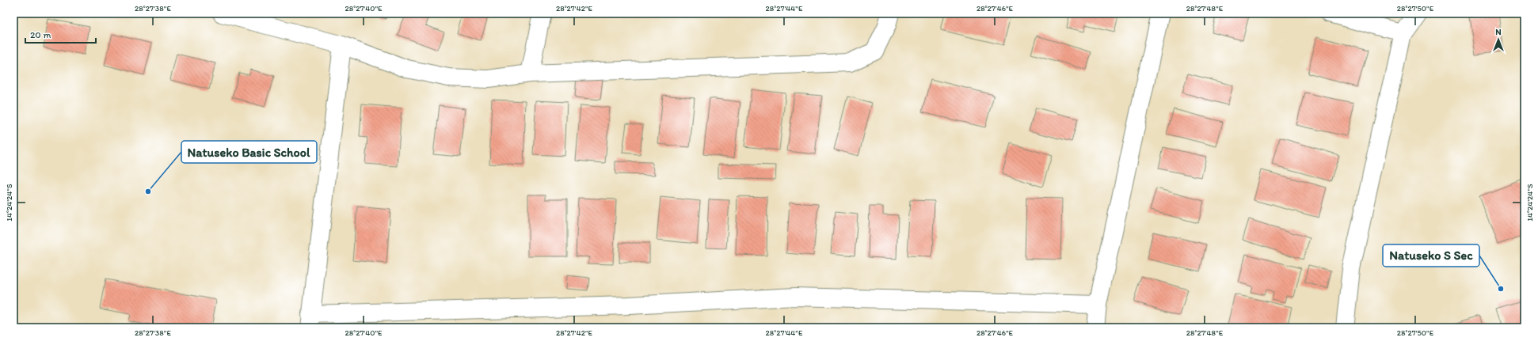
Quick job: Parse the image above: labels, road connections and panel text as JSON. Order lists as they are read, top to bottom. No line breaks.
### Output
{"places":["Natuseko Basic School","Natuseko S Sec"],"scale_bar":"20 m","north":"top","coordinates":["28°27'38\"E","28°27'40\"E","28°27'42\"E","28°27'44\"E","28°27'46\"E","28°27'48\"E","28°27'50\"E","14°24'24\"S"]}
